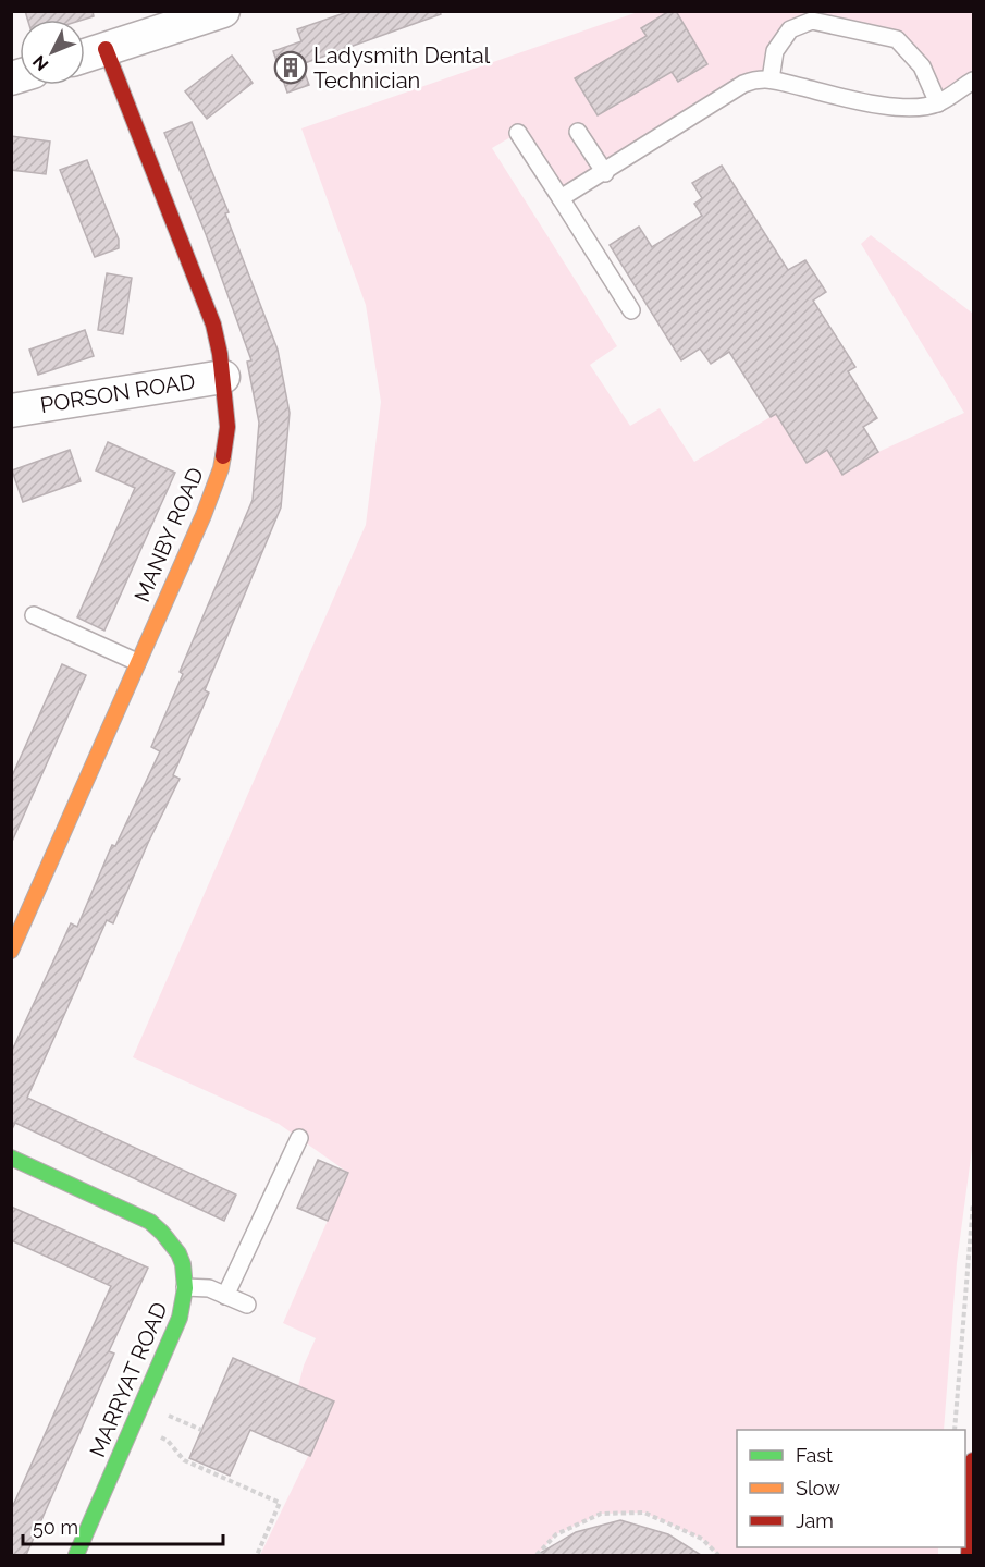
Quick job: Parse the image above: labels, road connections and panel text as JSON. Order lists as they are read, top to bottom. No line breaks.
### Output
{"streets":{"main road":["MANBY ROAD","MARRYAT ROAD"],"street":["PORSON ROAD"]},"crossings":[["PORSON ROAD","MANBY ROAD"]],"places":{"building":["Ladysmith Dental Technician"]},"legend":["Fast","Slow","Jam"],"scale_bar":"50 m","north":"bottom left"}
